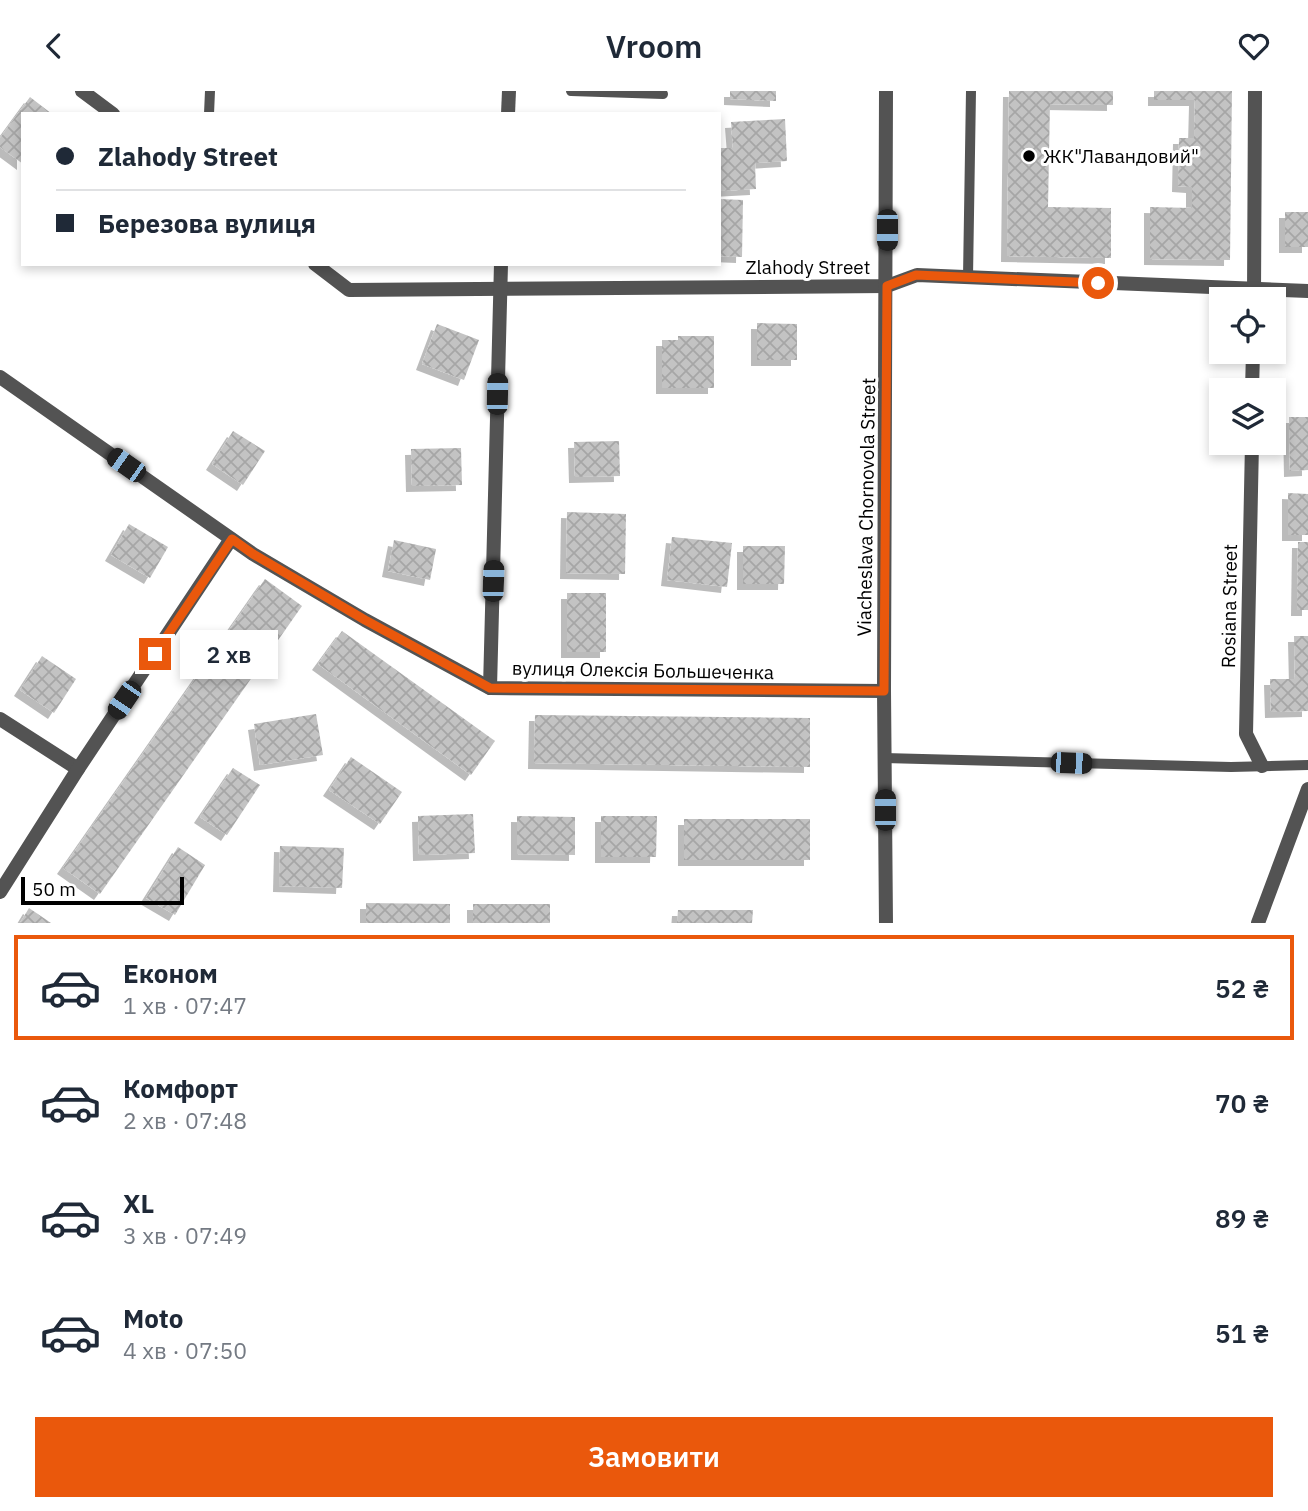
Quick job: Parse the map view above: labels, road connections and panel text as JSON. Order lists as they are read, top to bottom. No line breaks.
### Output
{"streets":{"street":["Zlahody Street","Viacheslava Chornovola Street","Rosiana Street","вулиця Олексія Большеченка"]},"crossings":[["Zlahody Street","Viacheslava Chornovola Street"],["Viacheslava Chornovola Street","вулиця Олексія Большеченка"]],"places":["ЖК\"Лавандовий\""],"scale_bar":"50 m","page":{"header":"Vroom","banner":["Zlahody Street","Березова вулиця"],"bubble":"2 хв","scale":"50 m","list":[{"name":"Економ","note":"1 хв · 07:47","value":"52 ₴"},{"name":"Комфорт","note":"2 хв · 07:48","value":"70 ₴"},{"name":"XL","note":"3 хв · 07:49","value":"89 ₴"},{"name":"Moto","note":"4 хв · 07:50","value":"51 ₴"}],"buttons":"Замовити"}}
